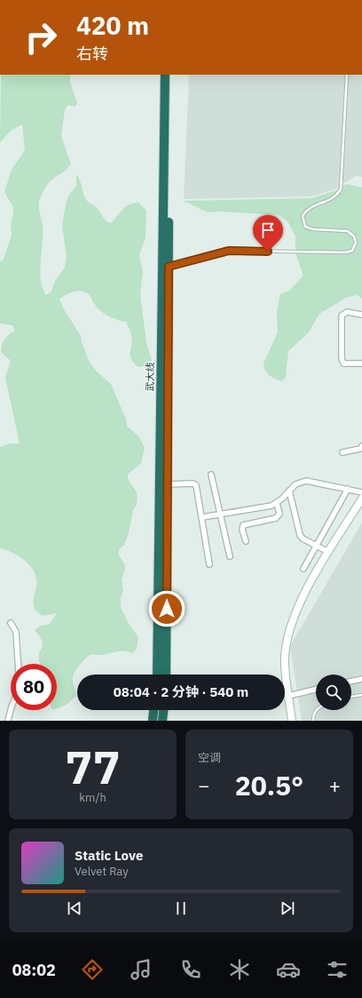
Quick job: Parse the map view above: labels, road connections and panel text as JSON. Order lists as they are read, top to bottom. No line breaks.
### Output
{"streets":{"highway":["武大线"]},"page":{"turn":["420 m","右转"],"limit":"80","trip":"08:04 · 2 分钟 · 540 m","tile":[["77","km/h"],"空调"],"heat":["−","20.5°","+"],"song":["Static Love","Velvet Ray"],"tabs":"08:02"}}
